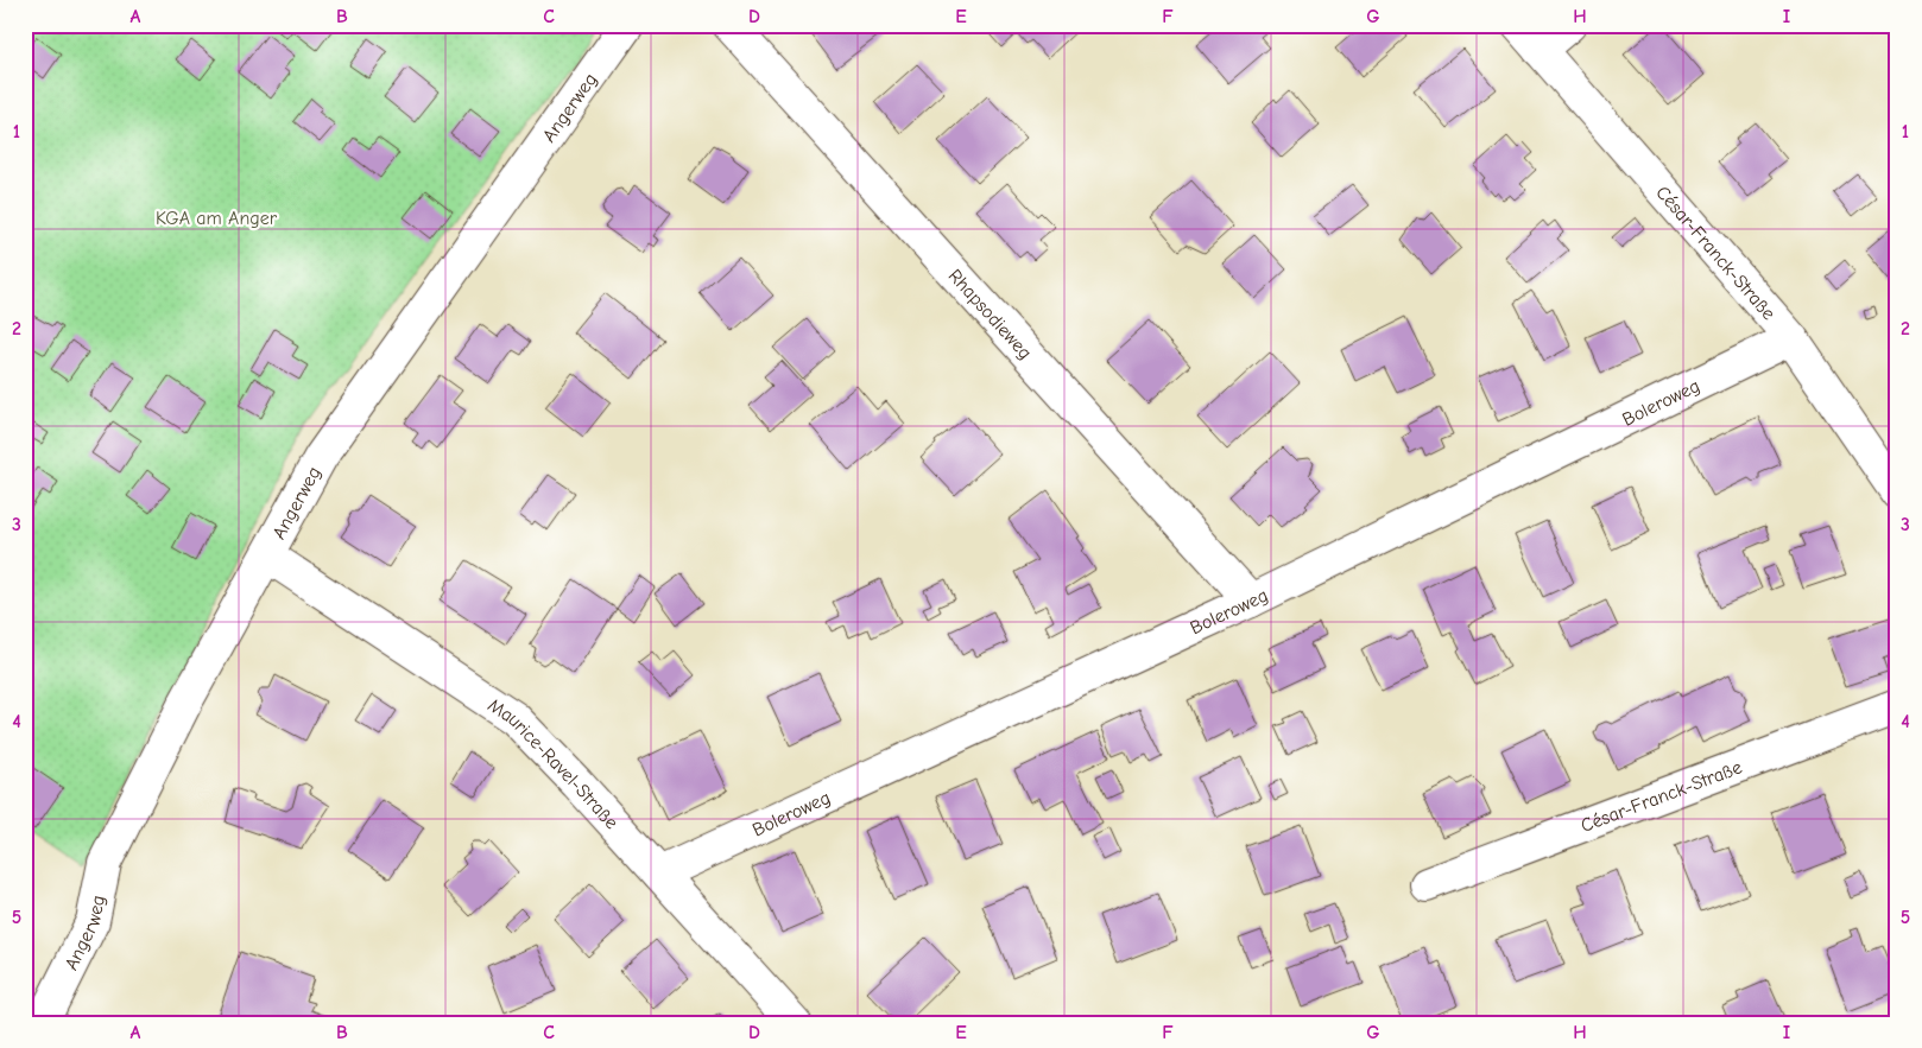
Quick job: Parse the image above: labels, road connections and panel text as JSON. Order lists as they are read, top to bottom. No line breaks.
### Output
{"streets":{"street":["Angerweg","César-Franck-Straße","Rhapsodieweg","Boleroweg","Maurice-Ravel-Straße"]},"crossings":[["Angerweg","Maurice-Ravel-Straße"],["César-Franck-Straße","Boleroweg"],["Rhapsodieweg","Boleroweg"],["Boleroweg","Maurice-Ravel-Straße"]],"parks":["KGA am Anger"],"grid":{"columns":["A","B","C","D","E","F","G","H","I"],"rows":["1","2","3","4","5"]}}
